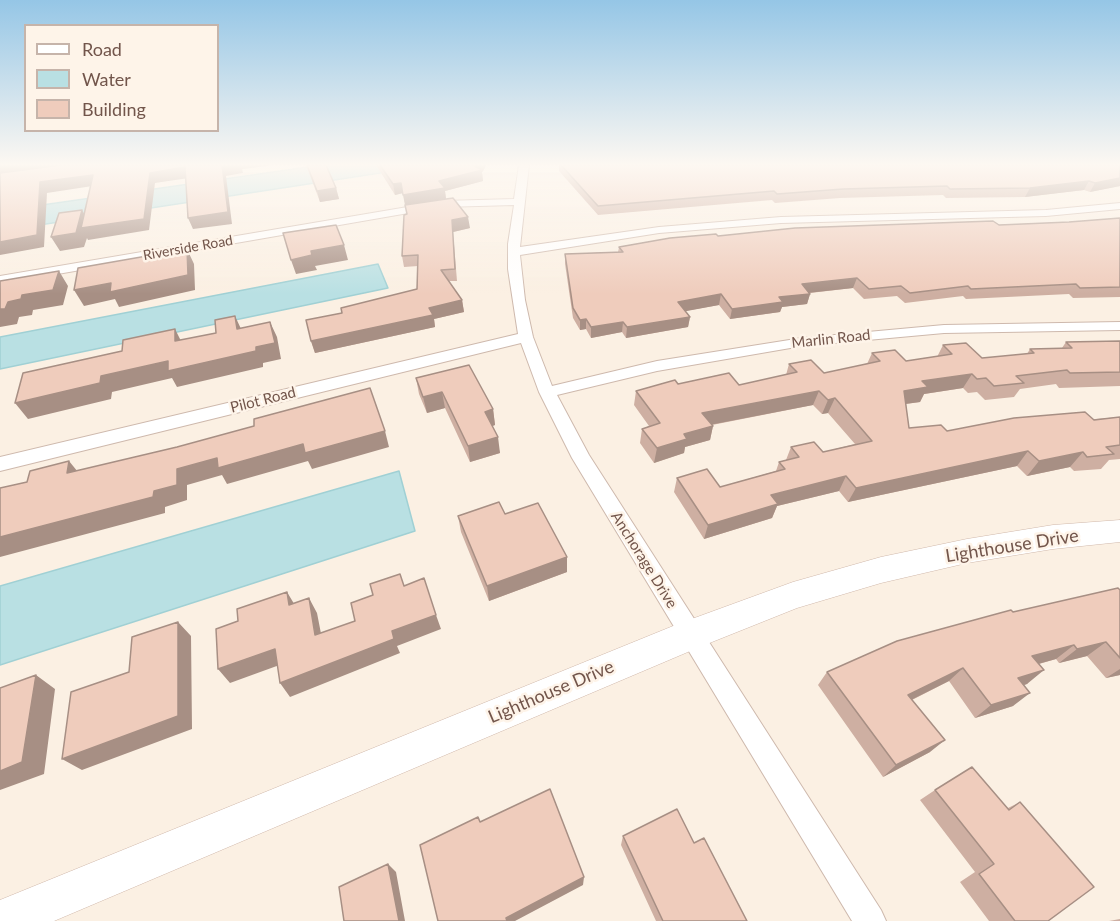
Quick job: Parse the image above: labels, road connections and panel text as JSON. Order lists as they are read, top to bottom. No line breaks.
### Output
{"streets":{"street":["Riverside Road","Marlin Road","Pilot Road","Lighthouse Drive","Anchorage Drive"]},"crossings":[["Marlin Road","Anchorage Drive"],["Pilot Road","Anchorage Drive"],["Lighthouse Drive","Anchorage Drive"]],"legend":["Road","Water","Building"]}
